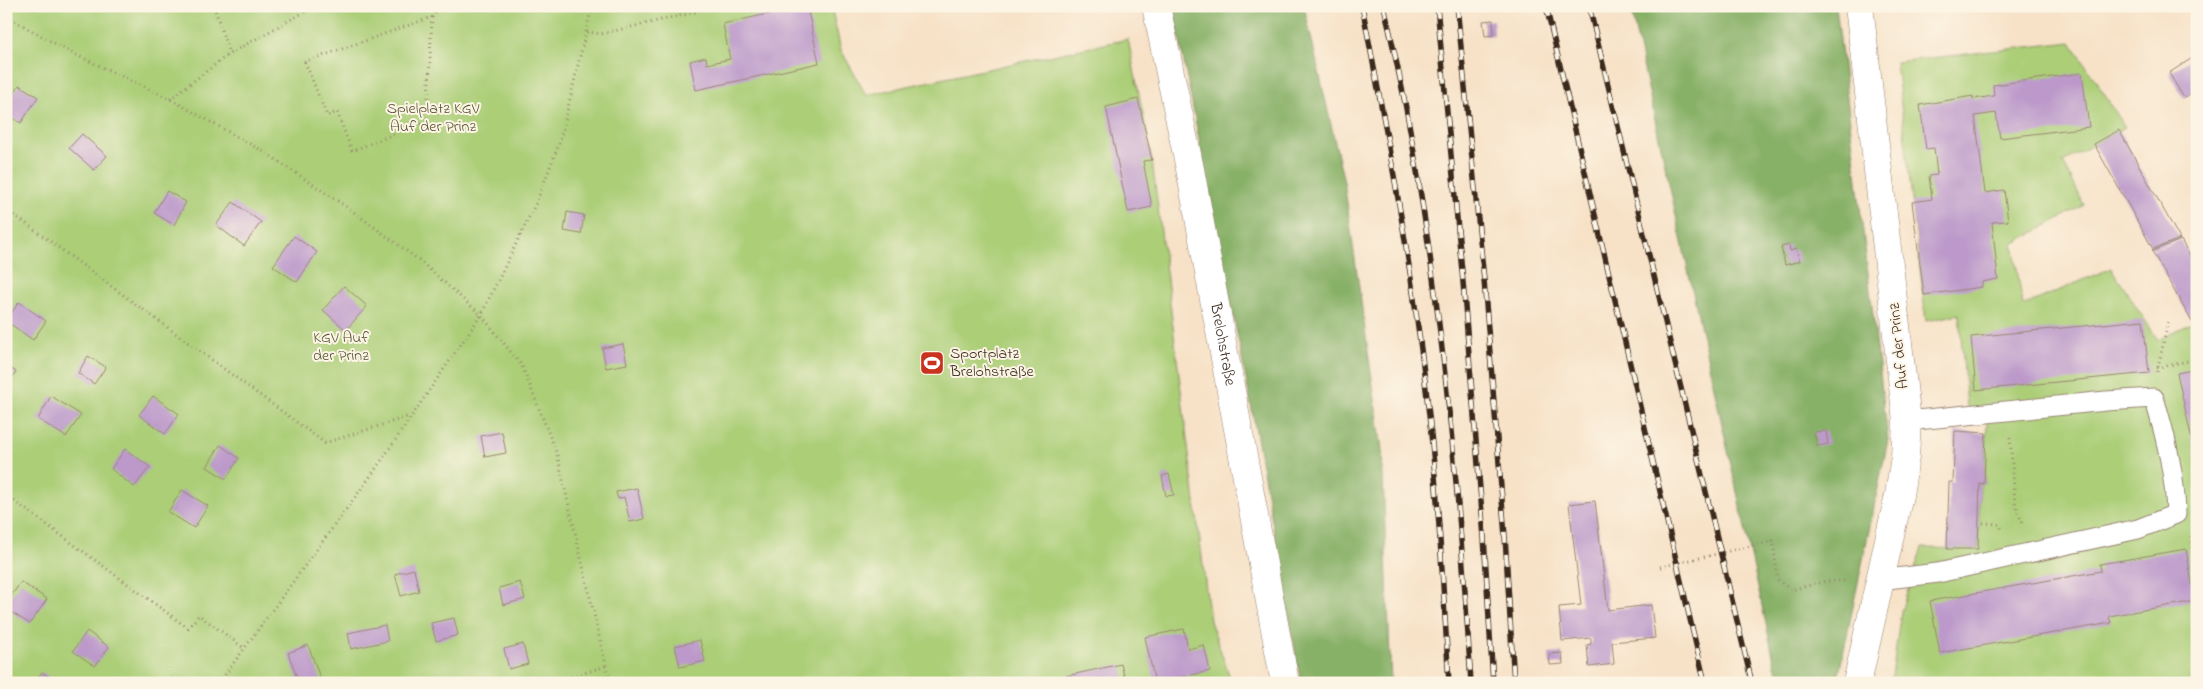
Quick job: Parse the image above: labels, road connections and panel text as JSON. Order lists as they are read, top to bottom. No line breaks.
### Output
{"streets":{"street":["Brelohstraße","Auf der Prinz"]},"parks":["Spielplatz KGV Auf der Prinz","KGV Auf der Prinz"],"places":{"sports":["Sportplatz Brelohstraße"]}}
